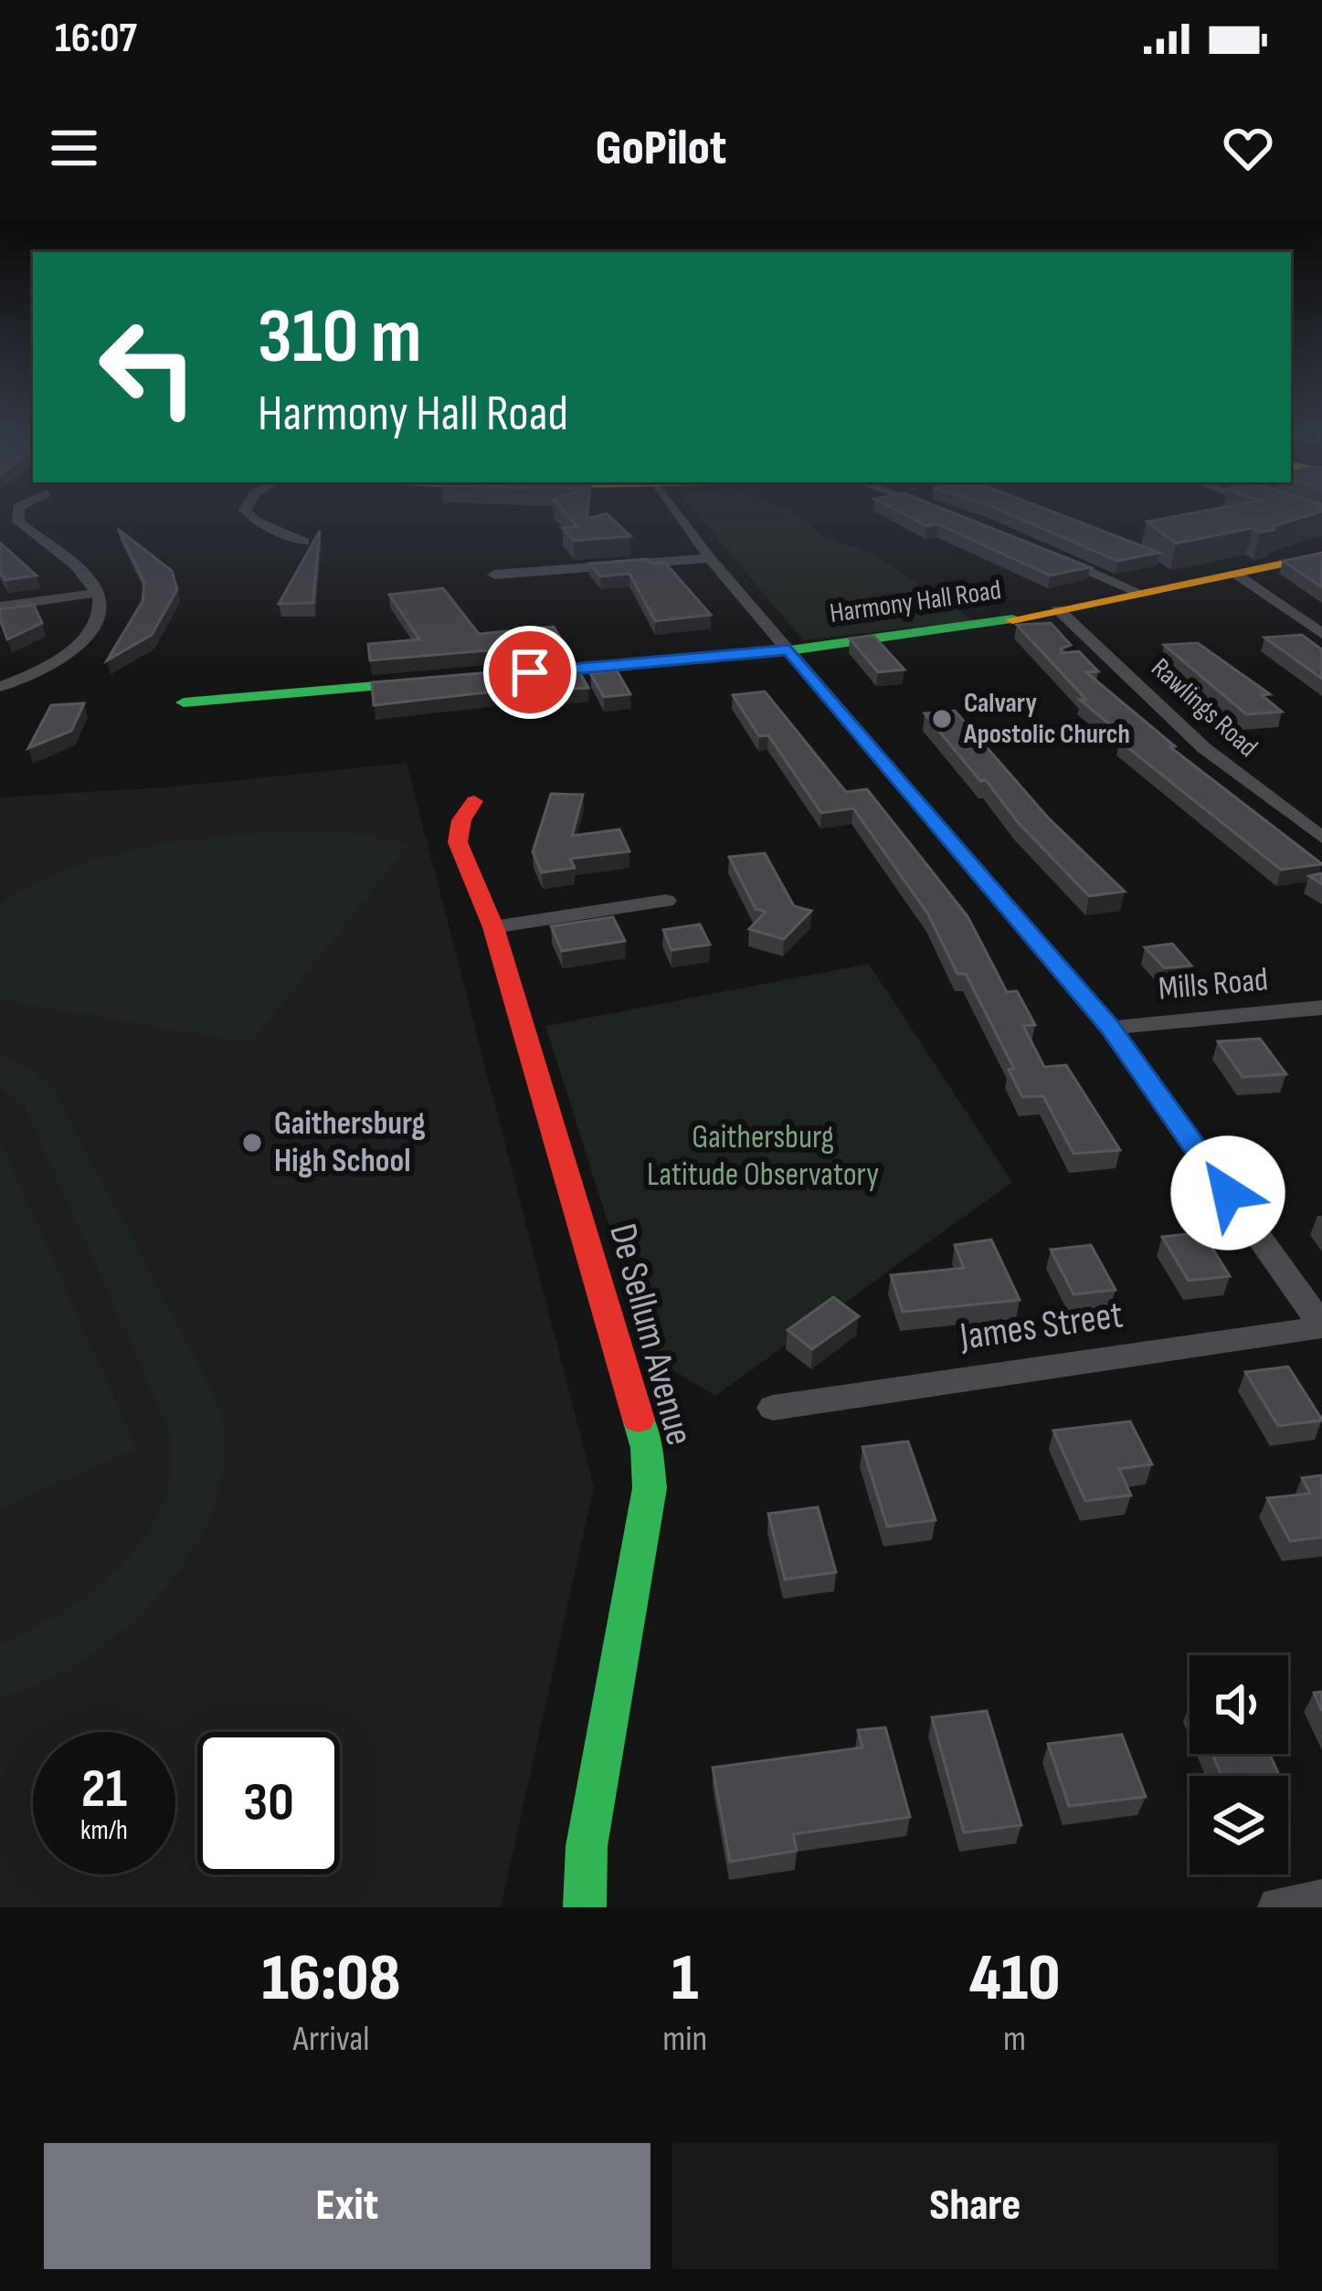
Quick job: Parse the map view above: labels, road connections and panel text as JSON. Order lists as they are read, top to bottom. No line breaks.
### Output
{"streets":{"street":["Harmony Hall Road","Rawlings Road","Mills Road","James Street","De Sellum Avenue"]},"crossings":[["Harmony Hall Road","Rawlings Road"]],"parks":["Gaithersburg Latitude Observatory"],"places":["Calvary Apostolic Church","Gaithersburg High School"],"page":{"status":"16:07","header":"GoPilot","turn":["310 m","Harmony Hall Road"],"speed":"21 km/h","limit":"30","eta":["16:08","Arrival","1","min","410","m"],"buttons":["Exit","Share"]}}
